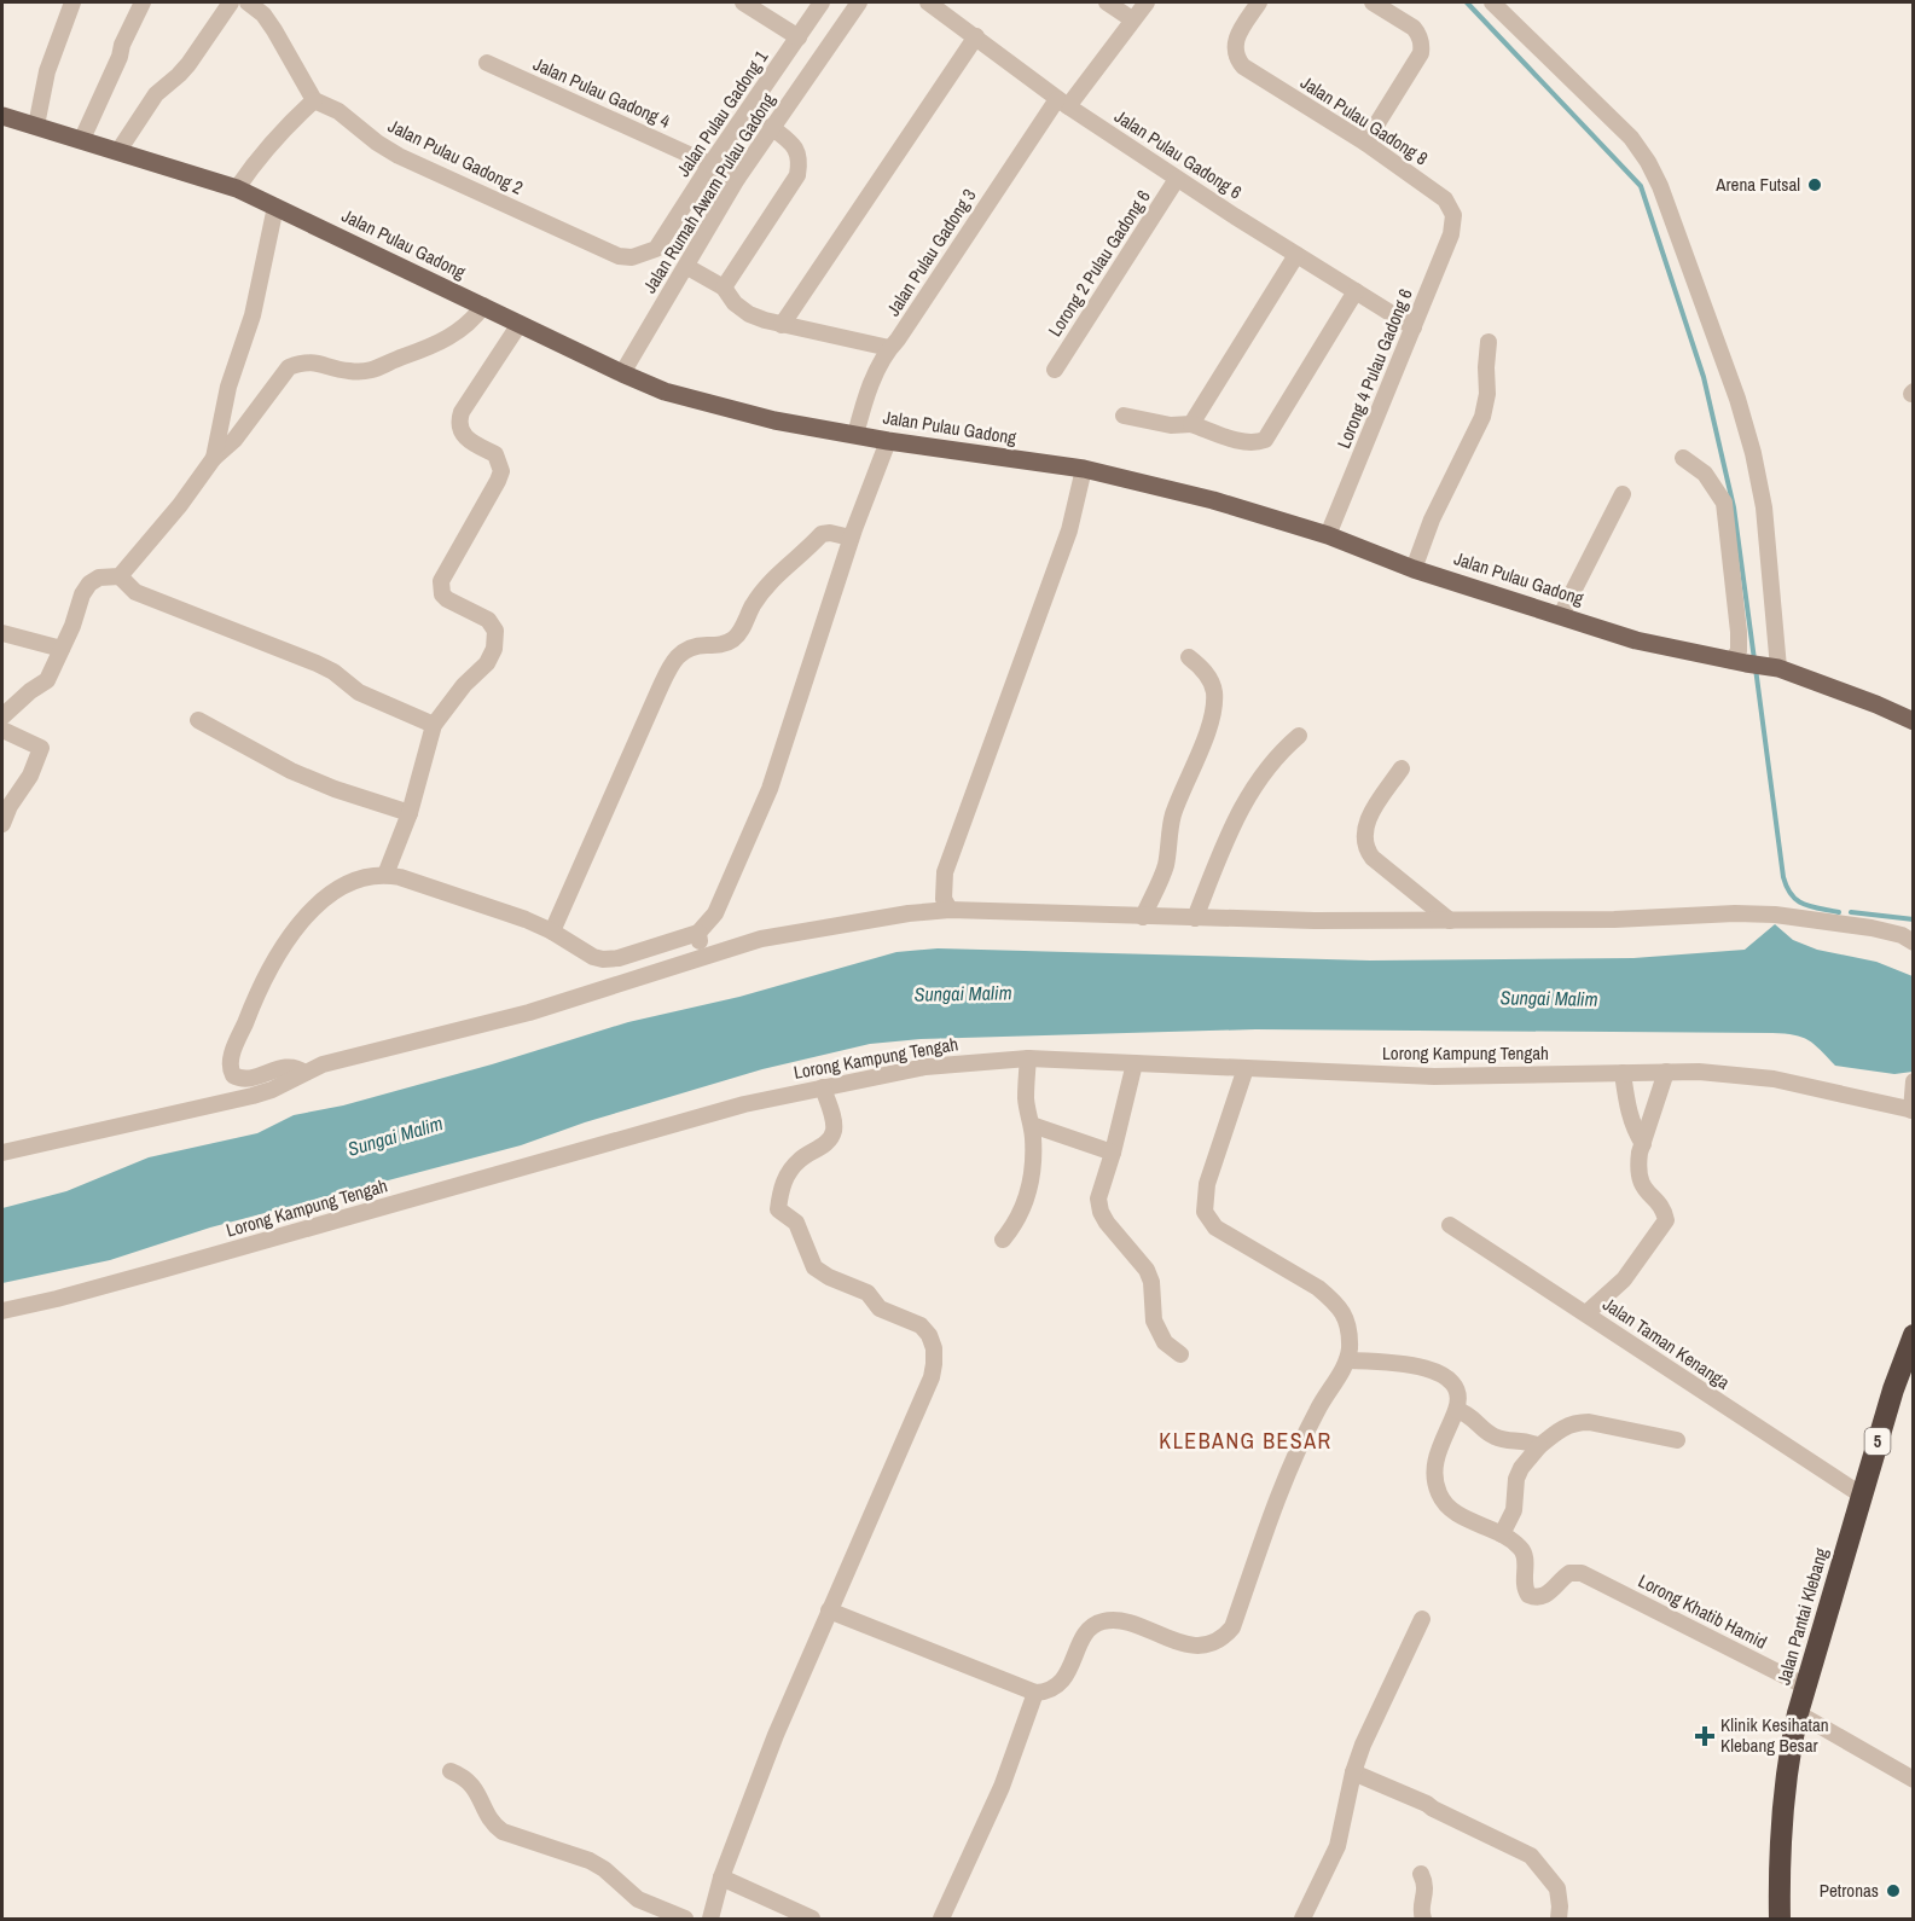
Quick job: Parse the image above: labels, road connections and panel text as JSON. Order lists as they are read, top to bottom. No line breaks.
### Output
{"streets":{"highway":["5","Jalan Pantai Klebang"],"main road":["Jalan Pulau Gadong"],"street":["Jalan Pulau Gadong 4","Jalan Pulau Gadong 1","Jalan Pulau Gadong 8","Jalan Pulau Gadong 6","Jalan Pulau Gadong 2","Jalan Rumah Awam Pulau Gadong","Jalan Pulau Gadong 3","Lorong 2 Pulau Gadong 6","Lorong 4 Pulau Gadong 6","Lorong Kampung Tengah","Jalan Taman Kenanga","Lorong Khatib Hamid"]},"crossings":[["Jalan Pulau Gadong 4","Jalan Pulau Gadong 1"],["Jalan Pulau Gadong 4","Jalan Rumah Awam Pulau Gadong"],["Jalan Pulau Gadong 1","Jalan Pulau Gadong 2"],["Jalan Pulau Gadong 8","Lorong 4 Pulau Gadong 6"],["Jalan Pulau Gadong 6","Jalan Pulau Gadong 3"],["Jalan Pulau Gadong 6","Lorong 2 Pulau Gadong 6"],["Jalan Pulau Gadong 6","Lorong 4 Pulau Gadong 6"],["Jalan Rumah Awam Pulau Gadong","Jalan Pulau Gadong"],["Jalan Pulau Gadong","Jalan Pulau Gadong 3"],["Jalan Pulau Gadong","Lorong 4 Pulau Gadong 6"],["Jalan Taman Kenanga","Jalan Pantai Klebang"],["Lorong Khatib Hamid","Jalan Pantai Klebang"]],"districts":["KLEBANG BESAR"],"water":["Sungai Malim"],"places":{"other":["Arena Futsal","Petronas"],"health":["Klinik Kesihatan Klebang Besar"]}}
